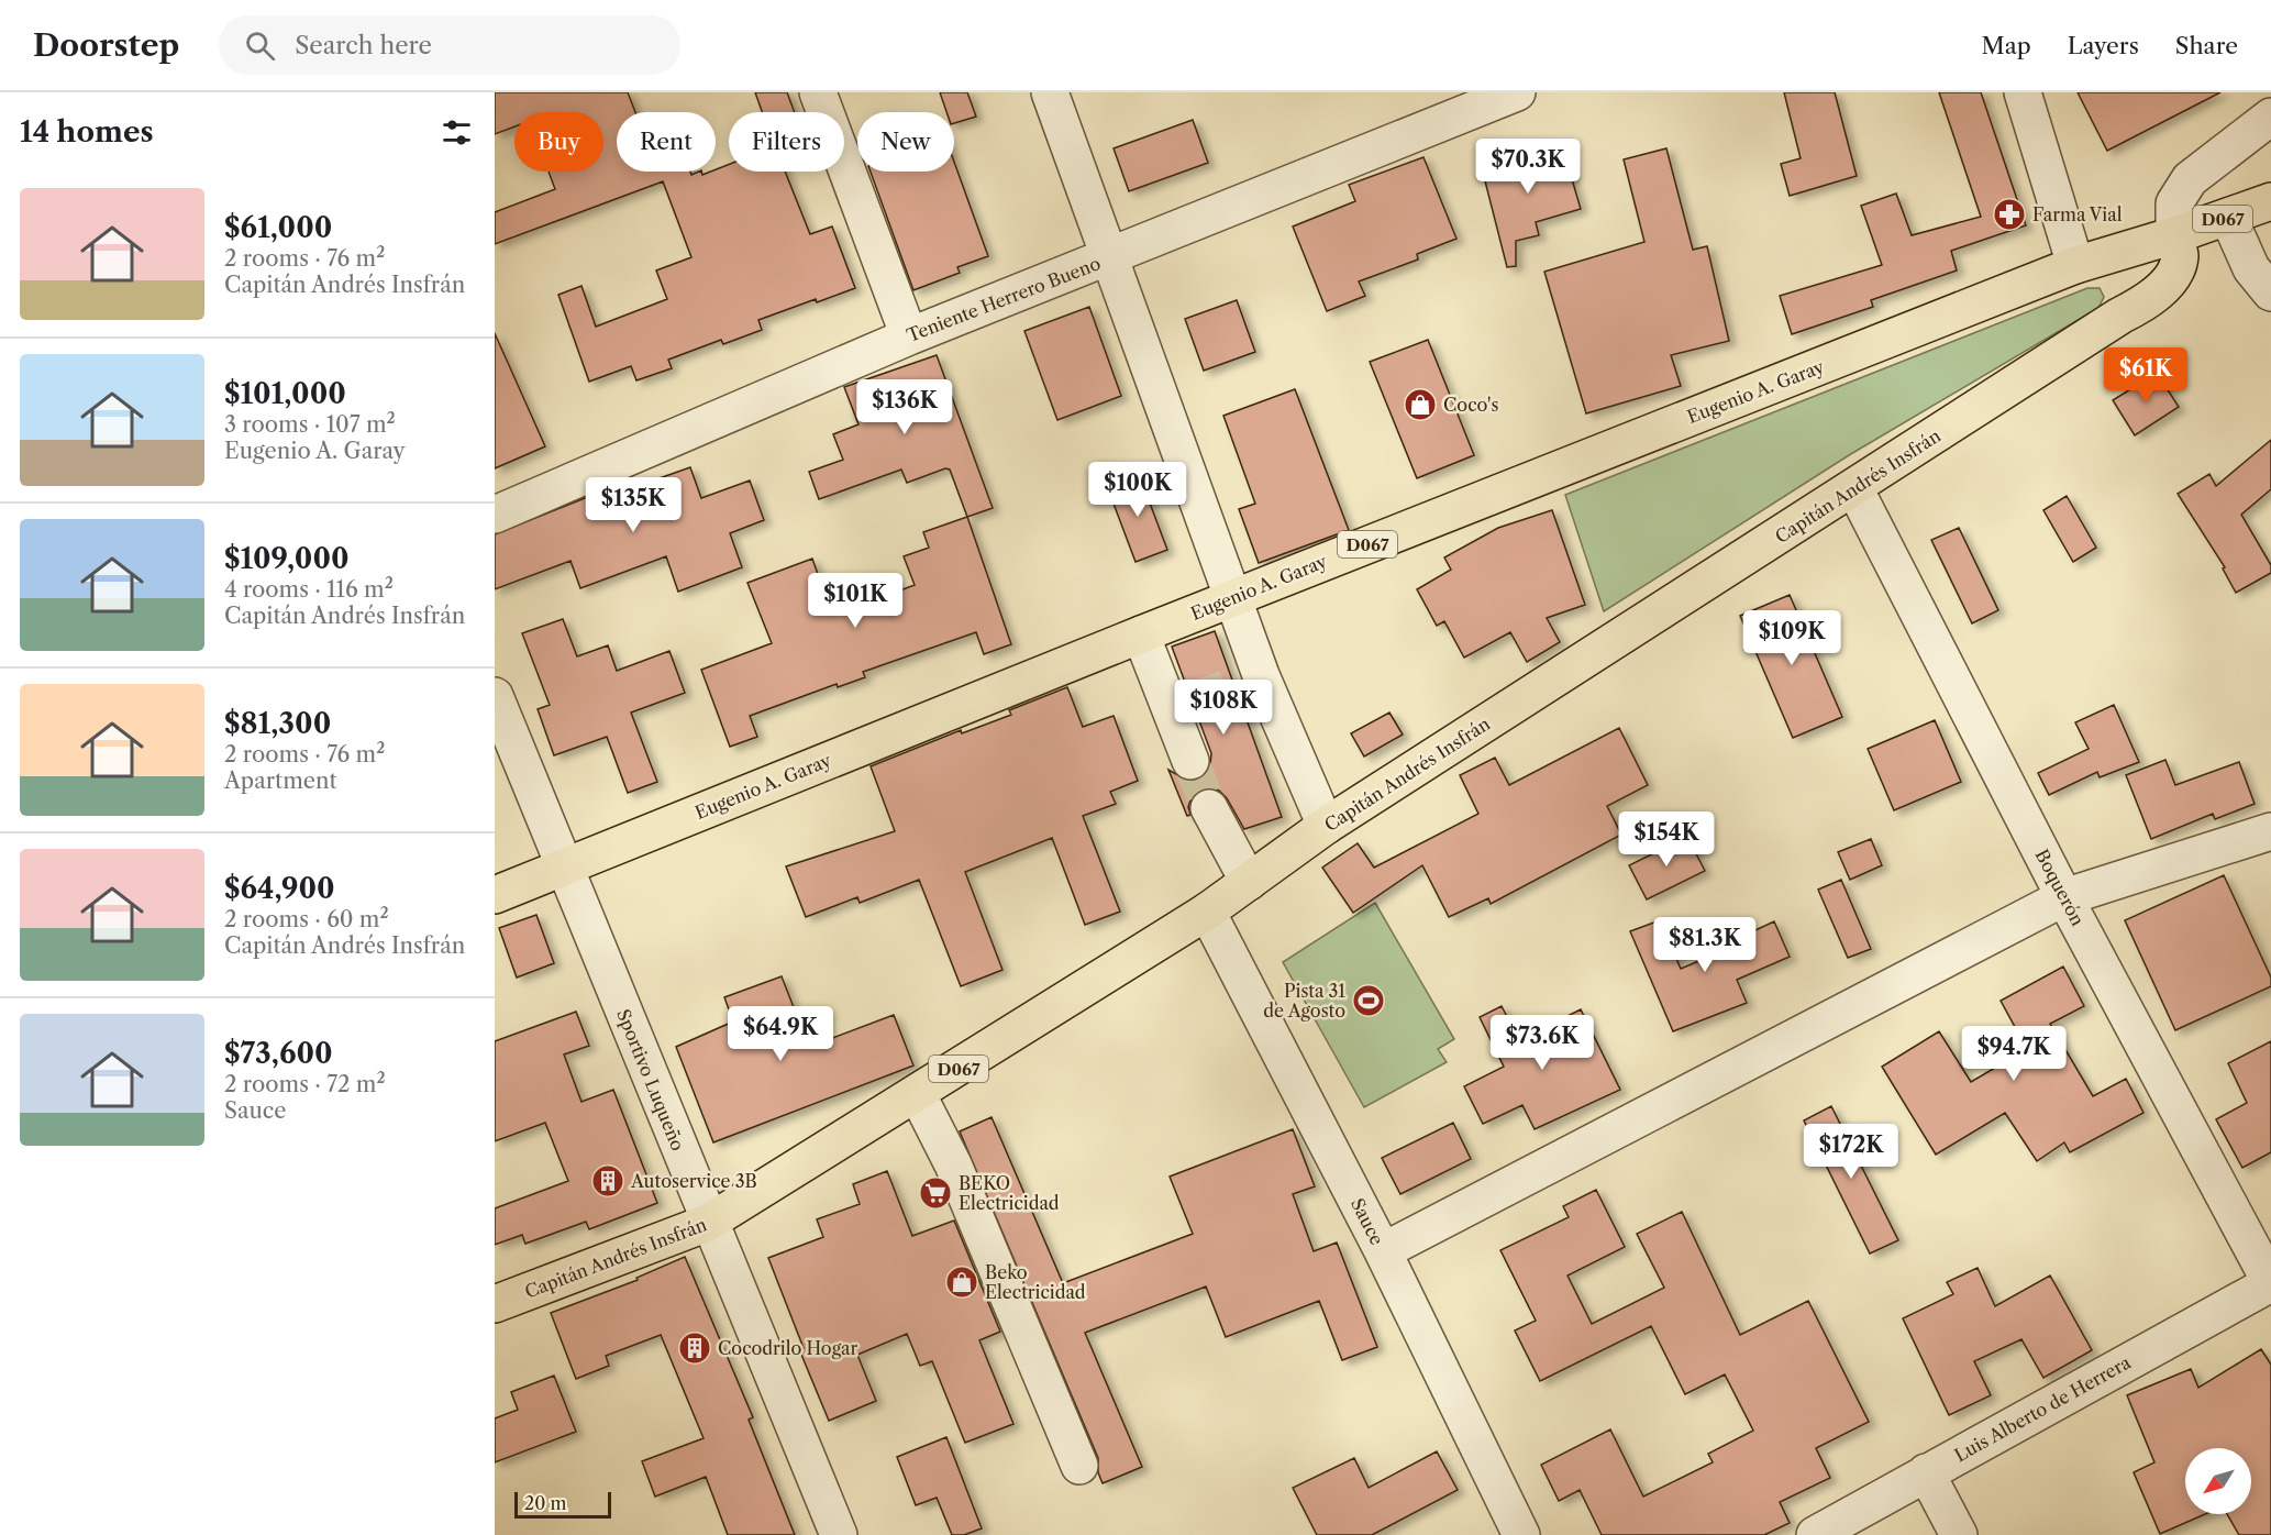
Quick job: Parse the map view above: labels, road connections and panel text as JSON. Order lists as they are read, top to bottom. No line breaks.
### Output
{"streets":{"main road":["D067","Eugenio A. Garay","Capitán Andrés Insfrán"],"street":["Teniente Herrero Bueno","Boquerón","Sportivo Luqueño","Sauce","Luis Alberto de Herrera"]},"crossings":[["D067","Eugenio A. Garay"],["D067","Capitán Andrés Insfrán"],["Eugenio A. Garay","Capitán Andrés Insfrán"],["Eugenio A. Garay","Sportivo Luqueño"],["Capitán Andrés Insfrán","Boquerón"],["Capitán Andrés Insfrán","Sportivo Luqueño"],["Capitán Andrés Insfrán","Sauce"],["Boquerón","Luis Alberto de Herrera"]],"places":{"pharmacy":["Farma Vial"],"shop":["Coco's","Beko Electricidad"],"sports":["Pista 31 de Agosto"],"building":["Autoservice 3B","Cocodrilo Hogar"],"supermarket":["BEKO Electricidad"]},"scale_bar":"20 m","north":"bottom left","page":{"header":"Doorstep","search":"Search here","nav":["Map","Layers","Share"],"heading":"14 homes","chip":["Buy","Rent","Filters","New"],"price":["$70.3K","$61K","$136K","$100K","$135K","$101K","$109K","$108K","$154K","$81.3K","$64.9K","$73.6K","$94.7K","$172K"],"list":[{"name":"$61,000","note":"2 rooms · 76 m² · Capitán Andrés Insfrán"},{"name":"$101,000","note":"3 rooms · 107 m² · Eugenio A. Garay"},{"name":"$109,000","note":"4 rooms · 116 m² · Capitán Andrés Insfrán"},{"name":"$81,300","note":"2 rooms · 76 m² · Apartment"},{"name":"$64,900","note":"2 rooms · 60 m² · Capitán Andrés Insfrán"},{"name":"$73,600","note":"2 rooms · 72 m² · Sauce"}],"scale":"20 m"}}
